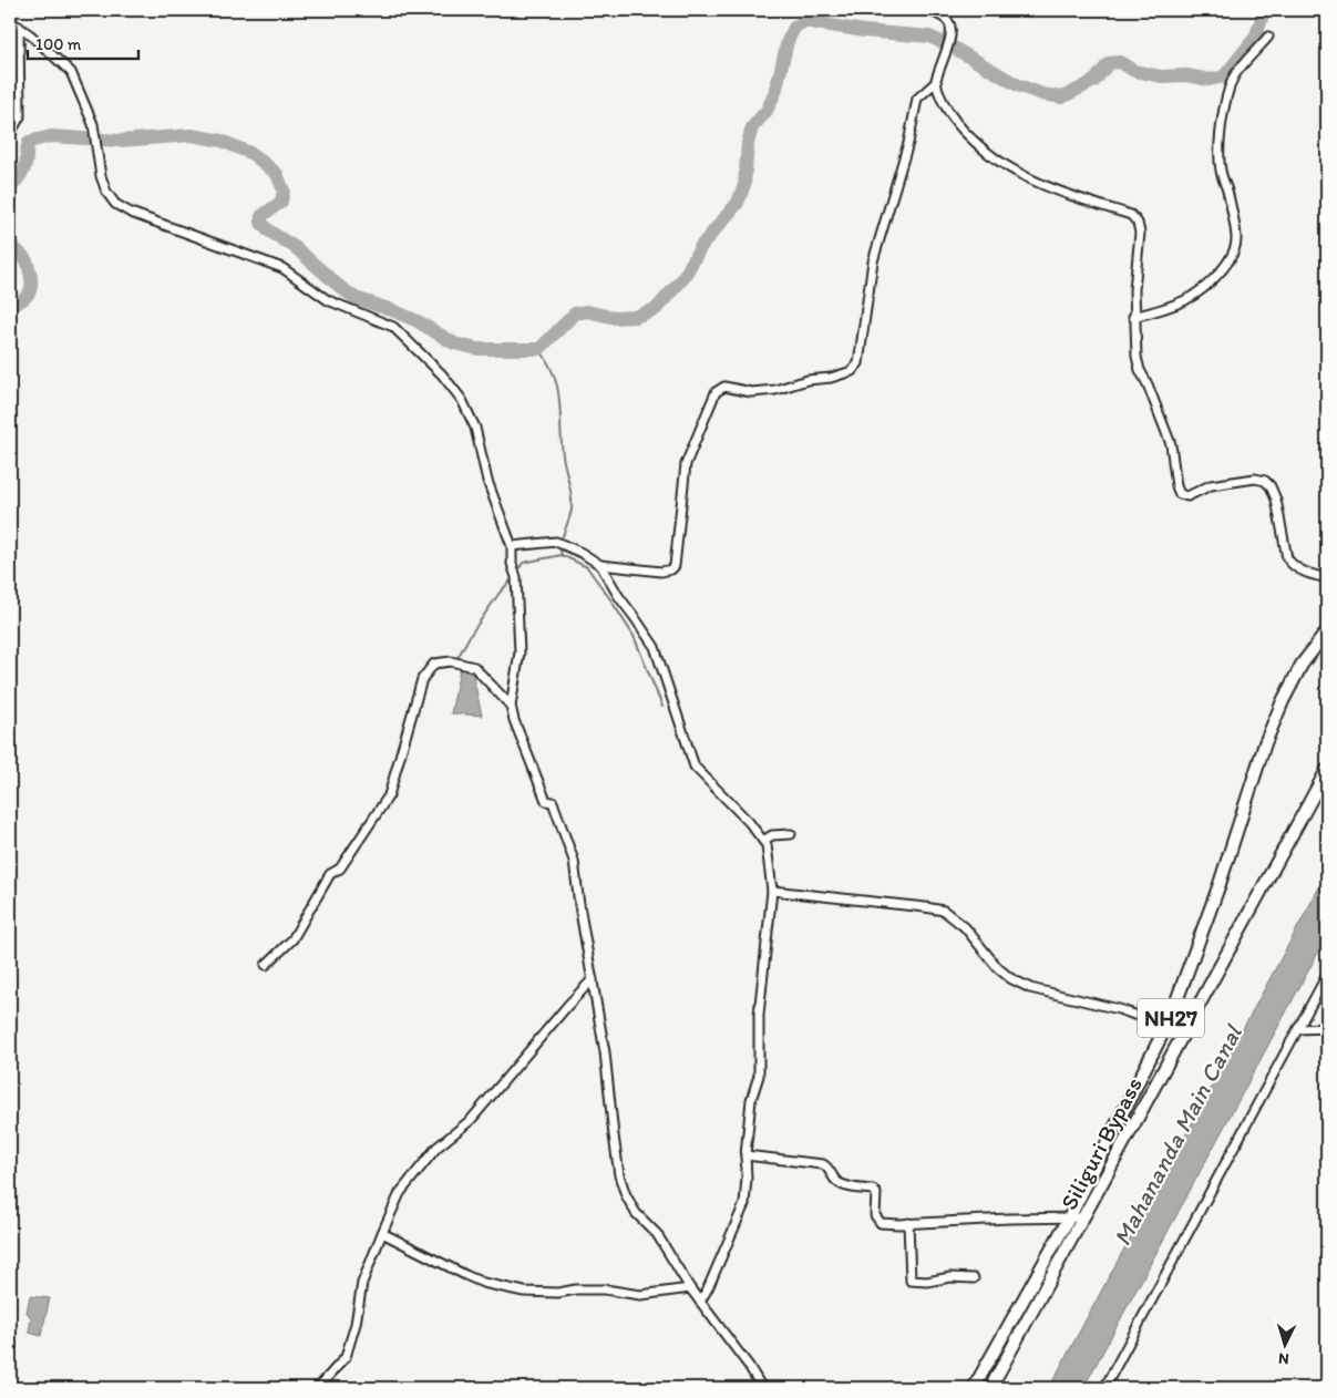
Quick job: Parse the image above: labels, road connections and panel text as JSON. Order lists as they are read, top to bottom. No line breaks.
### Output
{"streets":{"highway":["NH27","Siliguri Bypass"]},"water":["Mahananda Main Canal"],"scale_bar":"100 m","north":"bottom"}
